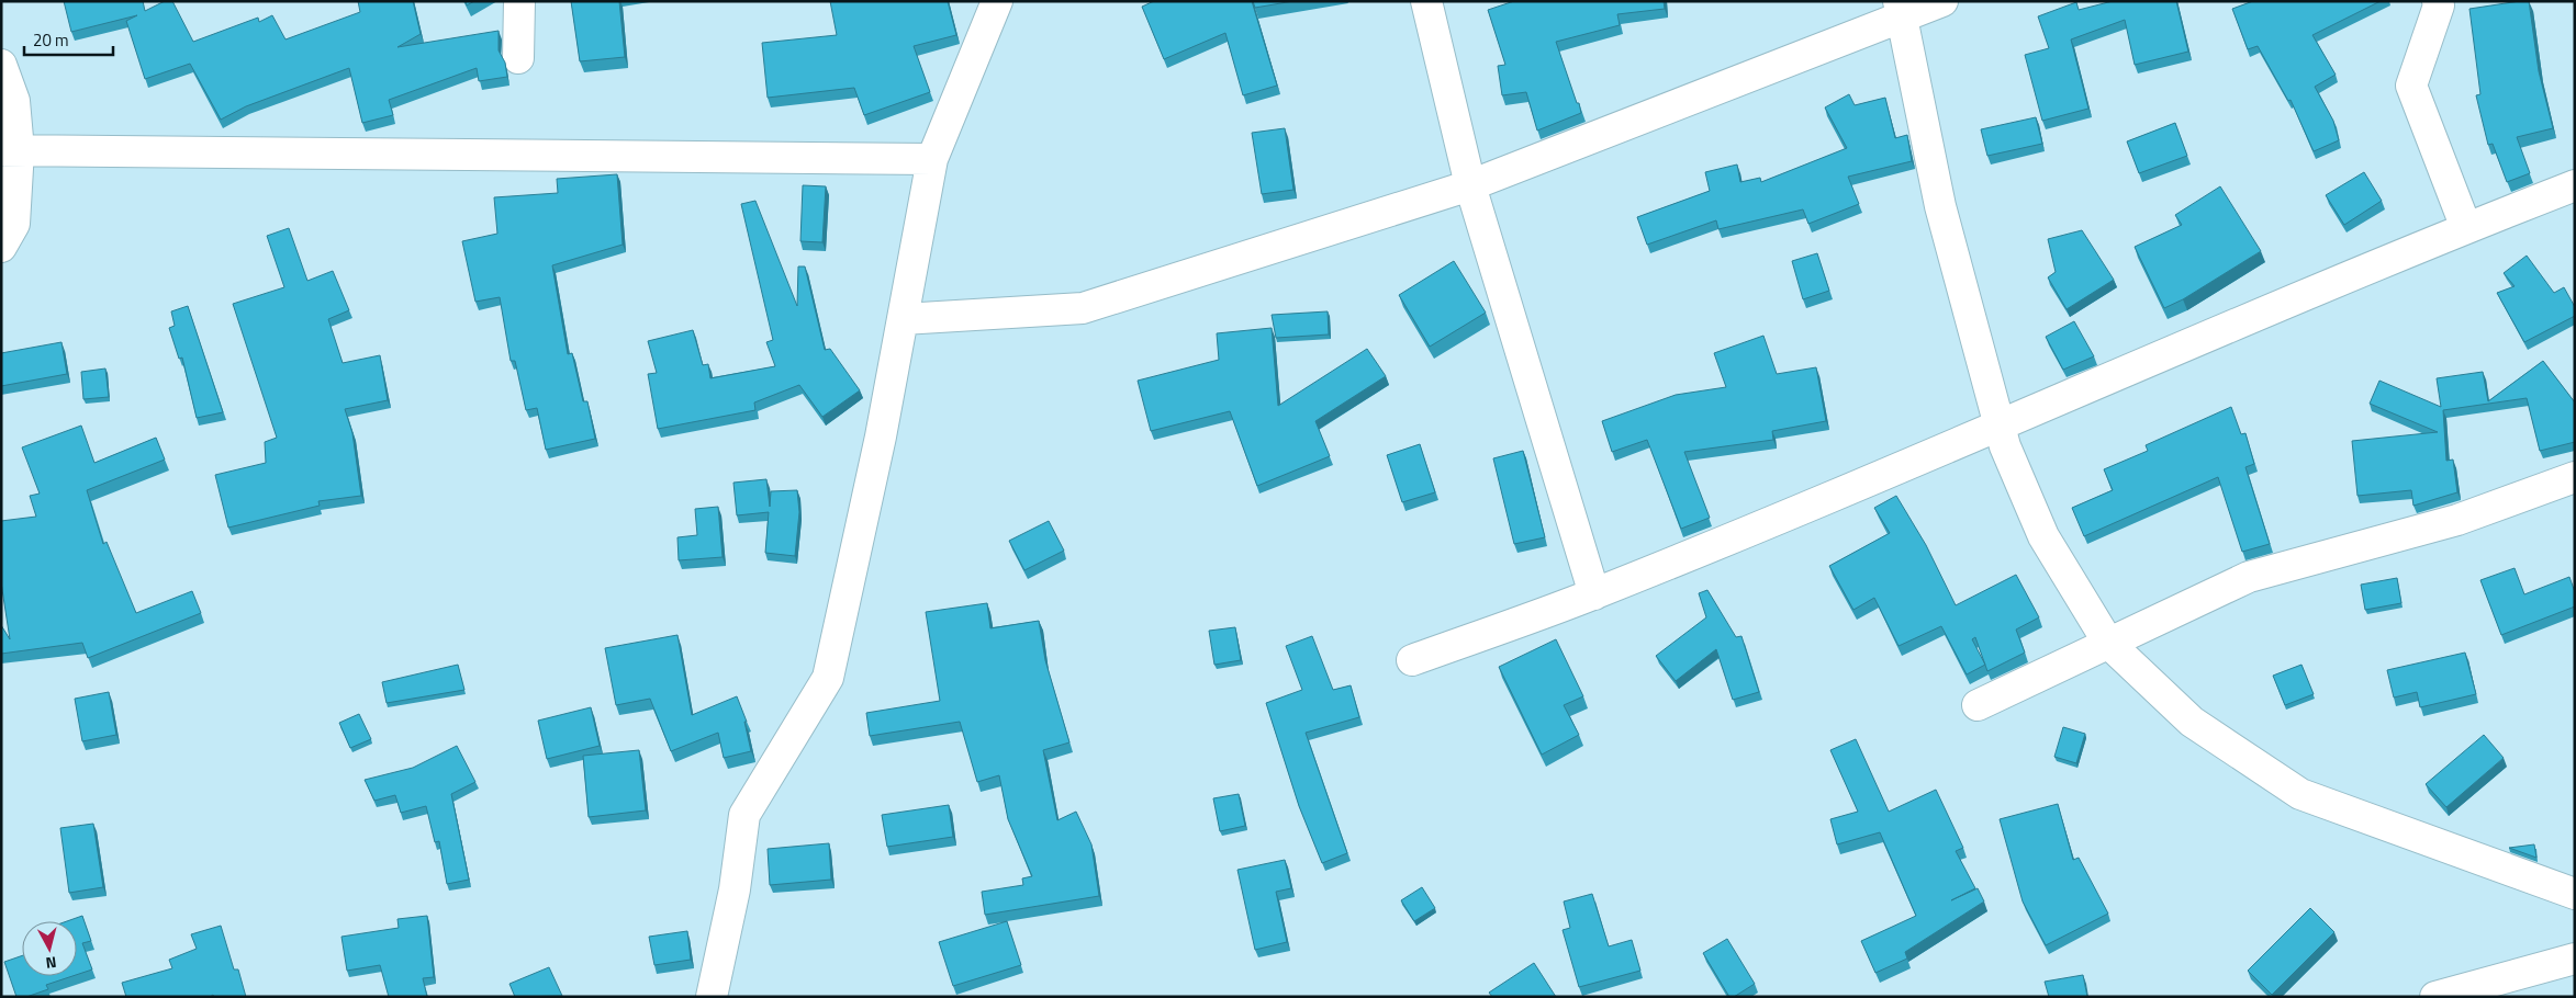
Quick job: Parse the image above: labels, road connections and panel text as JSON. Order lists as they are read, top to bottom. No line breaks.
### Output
{"scale_bar":"20 m","north":"bottom"}
